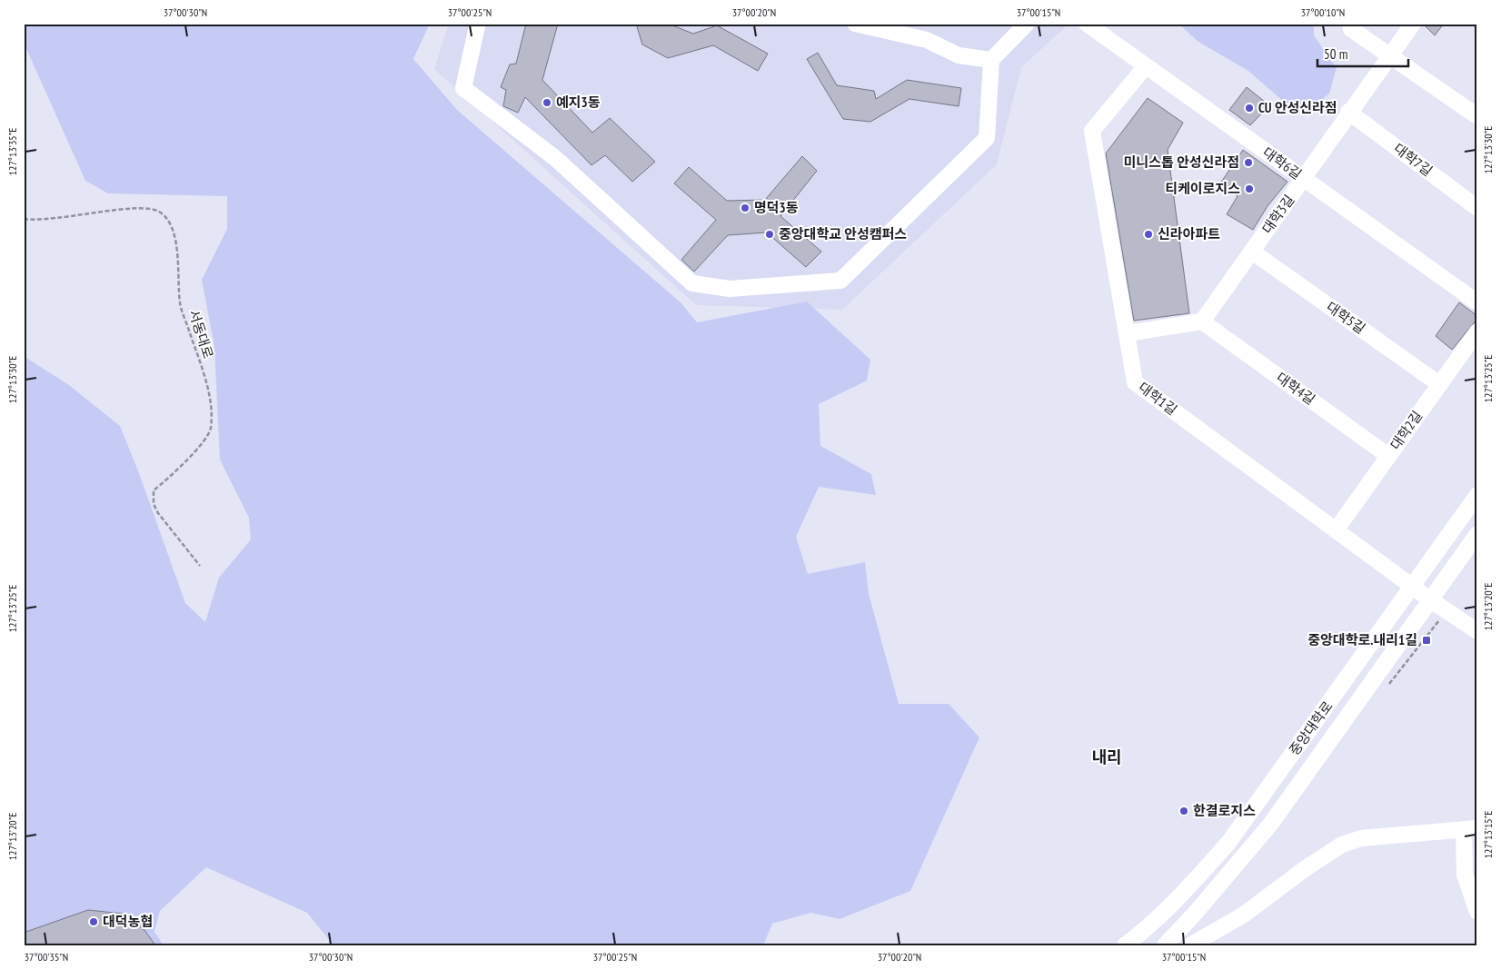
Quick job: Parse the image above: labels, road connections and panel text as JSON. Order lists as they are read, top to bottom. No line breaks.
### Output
{"streets":{"street":["대학7길","대학6길","대학3길","대학5길","대학4길","대학1길","대학2길","중앙대학로"],"path":["서동대로"]},"crossings":[["대학7길","대학3길"],["대학6길","대학3길"],["대학6길","대학1길"],["대학3길","대학5길"],["대학3길","대학4길"],["대학5길","대학2길"],["대학4길","대학2길"],["대학1길","대학2길"],["대학1길","중앙대학로"]],"districts":["내리"],"places":{"other":["예지3동","CU 안성신라점","미니스톱 안성신라점","티케이로지스","명덕3동","중앙대학교 안성캠퍼스","신라아파트","한결로지스","대덕농협"],"transit":["중앙대학로.내리1길"]},"scale_bar":"50 m","coordinates":["37°00'30\"N","37°00'25\"N","37°00'20\"N","37°00'15\"N","37°00'10\"N","127°13'30\"E","127°13'35\"E","127°13'25\"E","127°13'20\"E","127°13'15\"E","37°00'35\"N"]}
